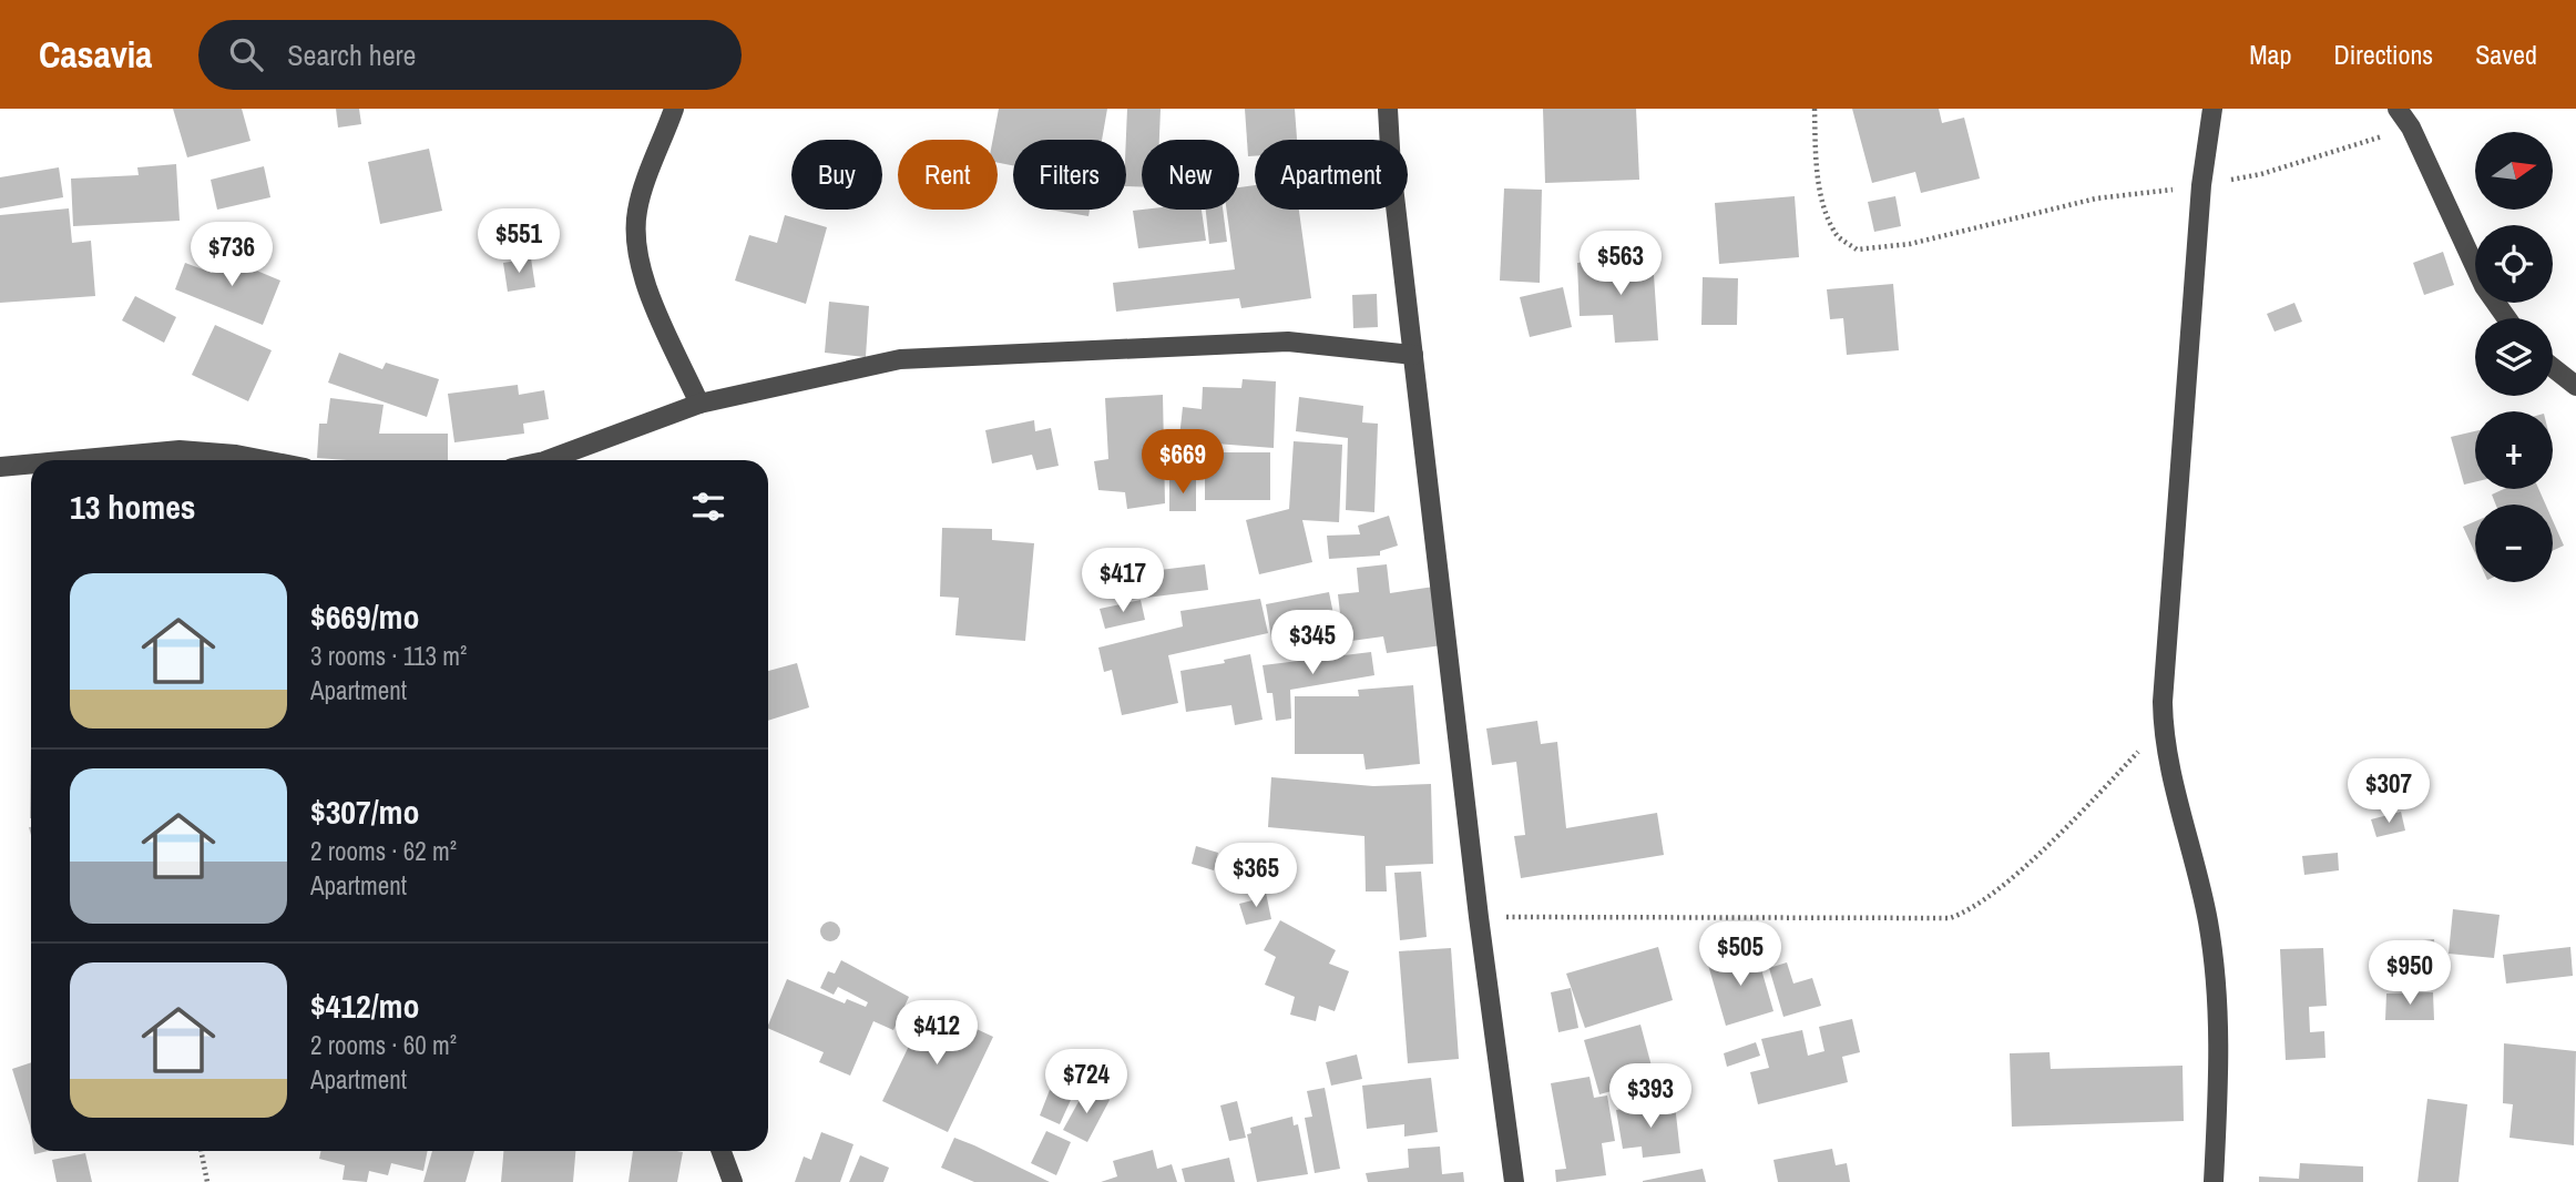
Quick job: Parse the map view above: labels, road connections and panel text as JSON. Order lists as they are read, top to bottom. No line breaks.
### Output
{"north":"right","page":{"header":"Casavia","search":"Search here","nav":["Map","Directions","Saved"],"map_buttons":["+","−"],"chip":["Buy","Rent","Filters","New","Apartment"],"price":["$551","$736","$563","$669","$417","$345","$307","$365","$505","$950","$412","$724","$393"],"heading":"13 homes","list":[{"name":"$669/mo","note":"3 rooms · 113 m² · Apartment"},{"name":"$307/mo","note":"2 rooms · 62 m² · Apartment"},{"name":"$412/mo","note":"2 rooms · 60 m² · Apartment"}]}}
